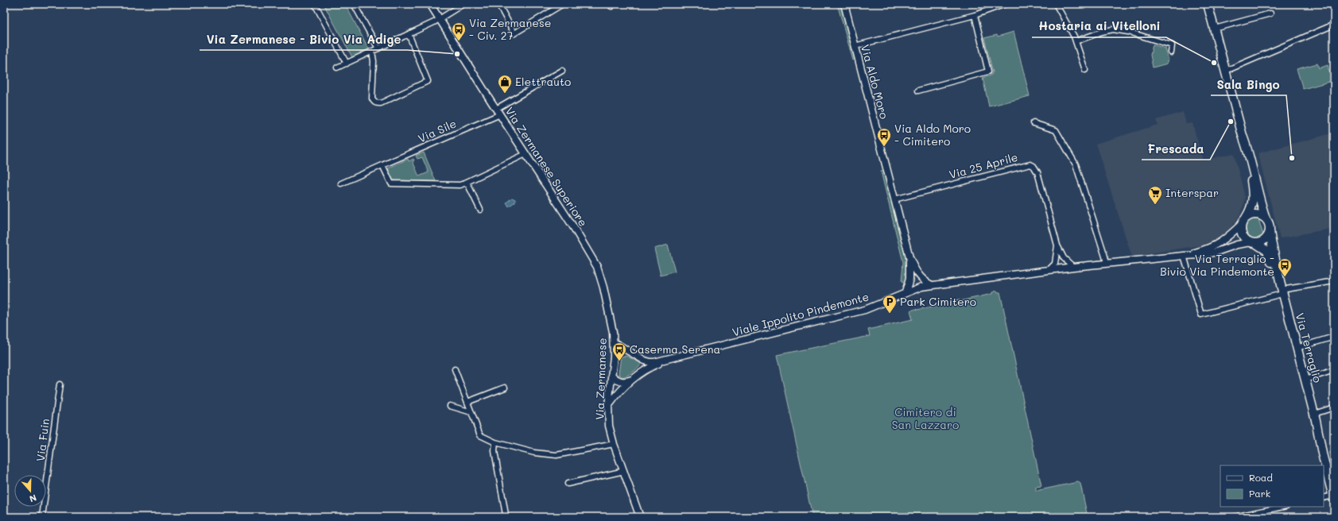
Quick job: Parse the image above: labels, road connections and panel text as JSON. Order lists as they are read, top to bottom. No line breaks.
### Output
{"streets":{"main road":["Via Terraglio"],"street":["Via Aldo Moro","Via Sile","Via 25 Aprile","Via Zermanese Superiore","Viale Ippolito Pindemonte","Via Zermanese","Via Fuin"]},"crossings":[["Via Aldo Moro","Via 25 Aprile"],["Via Sile","Via Zermanese Superiore"],["Via 25 Aprile","Viale Ippolito Pindemonte"],["Via Zermanese Superiore","Via Zermanese"],["Viale Ippolito Pindemonte","Via Terraglio"],["Viale Ippolito Pindemonte","Via Zermanese"]],"parks":["Cimitero di San Lazzaro"],"places":{"bus stop":["Via Zermanese - Civ. 27","Via Aldo Moro - Cimitero","Via Terraglio - Bivio Via Pindemonte","Caserma Serena"],"other":["Via Zermanese - Bivio Via Adige","Hostaria ai Vitelloni","Frescada","Sala Bingo"],"shop":["Elettrauto"],"supermarket":["Interspar"],"parking":["Park Cimitero"]},"legend":["Road","Park"],"north":"bottom"}
